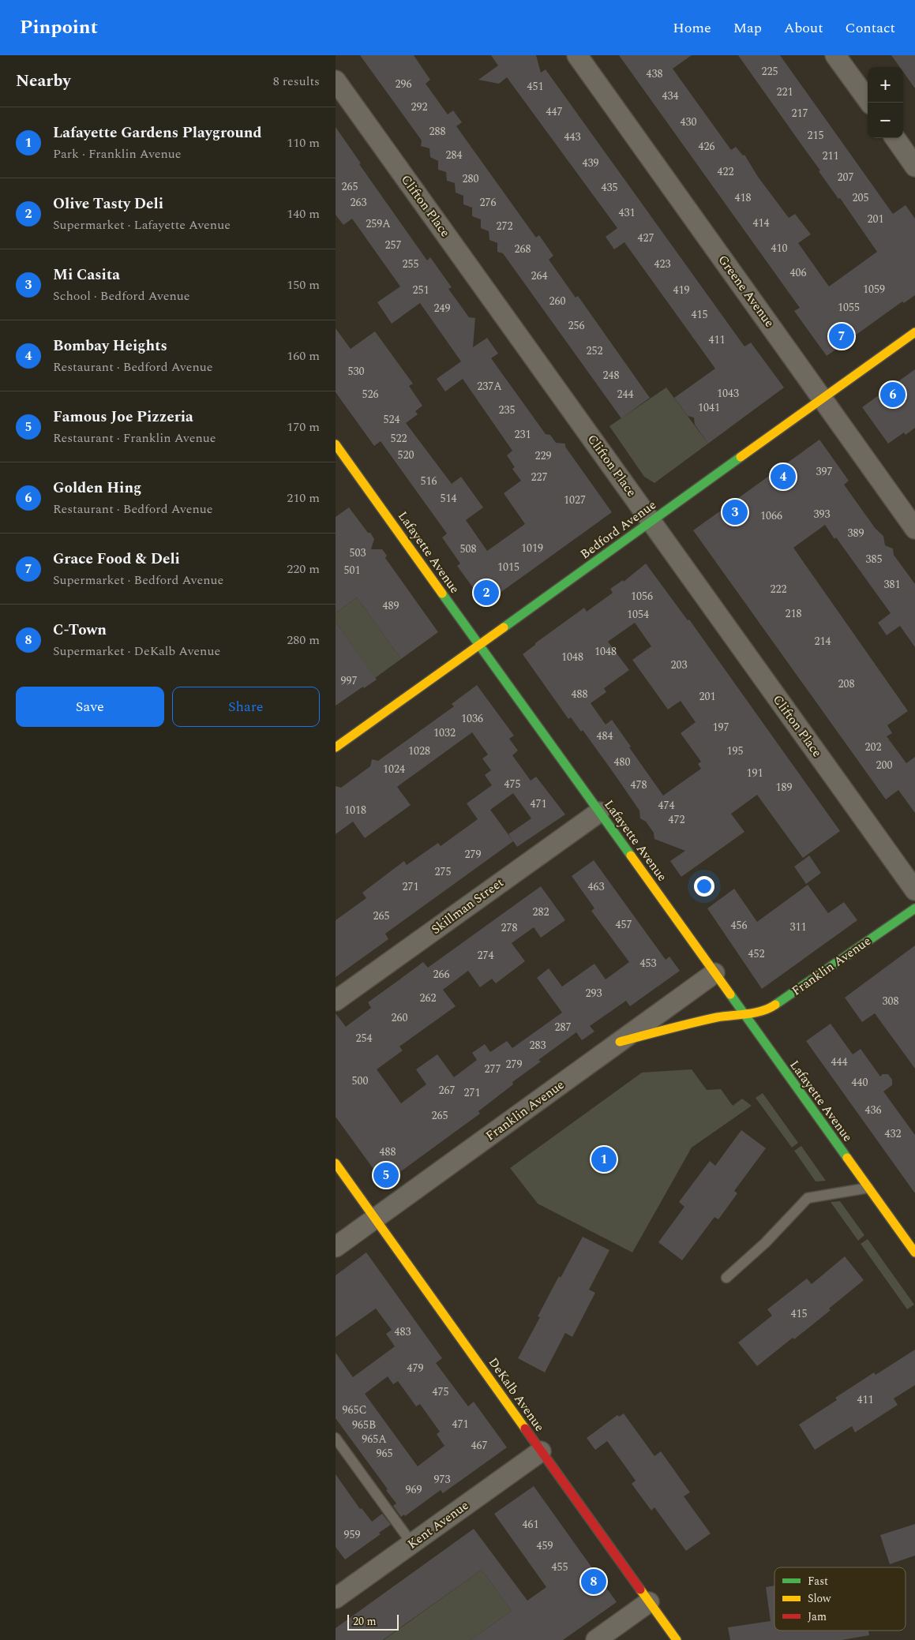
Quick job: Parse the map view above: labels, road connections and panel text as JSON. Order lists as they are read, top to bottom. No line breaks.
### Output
{"streets":{"main road":["Bedford Avenue","Lafayette Avenue","Franklin Avenue","DeKalb Avenue"],"street":["Clifton Place","Greene Avenue","Skillman Street","Kent Avenue"]},"crossings":[["Clifton Place","Bedford Avenue"],["Greene Avenue","Bedford Avenue"],["Bedford Avenue","Lafayette Avenue"],["Lafayette Avenue","Skillman Street"],["Lafayette Avenue","Franklin Avenue"],["Franklin Avenue","DeKalb Avenue"],["DeKalb Avenue","Kent Avenue"]],"house_numbers":["225","438","296","451","221","434","292","447","217","430","288","215","443","426","284","211","439","422","207","280","265","435","418","205","263","276","431","201","414","259A","272","427","257","410","268","255","423","406","264","1059","251","419","260","1055","249","415","256","411","252","530","248","237A","1043","526","244","1041","235","524","231","522","520","229","397","227","516","514","1027","393","1066","389","1019","508","503","385","1015","501","381","222","1056","489","218","1054","214","1048","1048","203","997","208","488","201","1036","197","1032","484","202","1028","195","480","200","1024","191","475","478","189","471","474","1018","472","279","275","271","463","282","265","457","456","311","278","452","274","453","266","293","262","308","260","287","254","283","444","279","277","500","440","267","271","436","265","432","488","415","483","479","475","411","965C","471","965B","965A","467","965","973","969","461","959","459","455"],"legend":["Fast","Slow","Jam"],"scale_bar":"20 m","page":{"header":"Pinpoint","nav":["Home","Map","About","Contact"],"heading":["Nearby","8 results"],"map_buttons":["+","−"],"list":[{"mark":"1","name":"Lafayette Gardens Playground","note":"Park · Franklin Avenue","value":"110 m"},{"mark":"2","name":"Olive Tasty Deli","note":"Supermarket · Lafayette Avenue","value":"140 m"},{"mark":"3","name":"Mi Casita","note":"School · Bedford Avenue","value":"150 m"},{"mark":"4","name":"Bombay Heights","note":"Restaurant · Bedford Avenue","value":"160 m"},{"mark":"5","name":"Famous Joe Pizzeria","note":"Restaurant · Franklin Avenue","value":"170 m"},{"mark":"6","name":"Golden Hing","note":"Restaurant · Bedford Avenue","value":"210 m"},{"mark":"7","name":"Grace Food & Deli","note":"Supermarket · Bedford Avenue","value":"220 m"},{"mark":"8","name":"C-Town","note":"Supermarket · DeKalb Avenue","value":"280 m"}],"pins":["7","6","4","3","2","1","5","8"],"buttons":["Save","Share"],"scale":"20 m"}}
